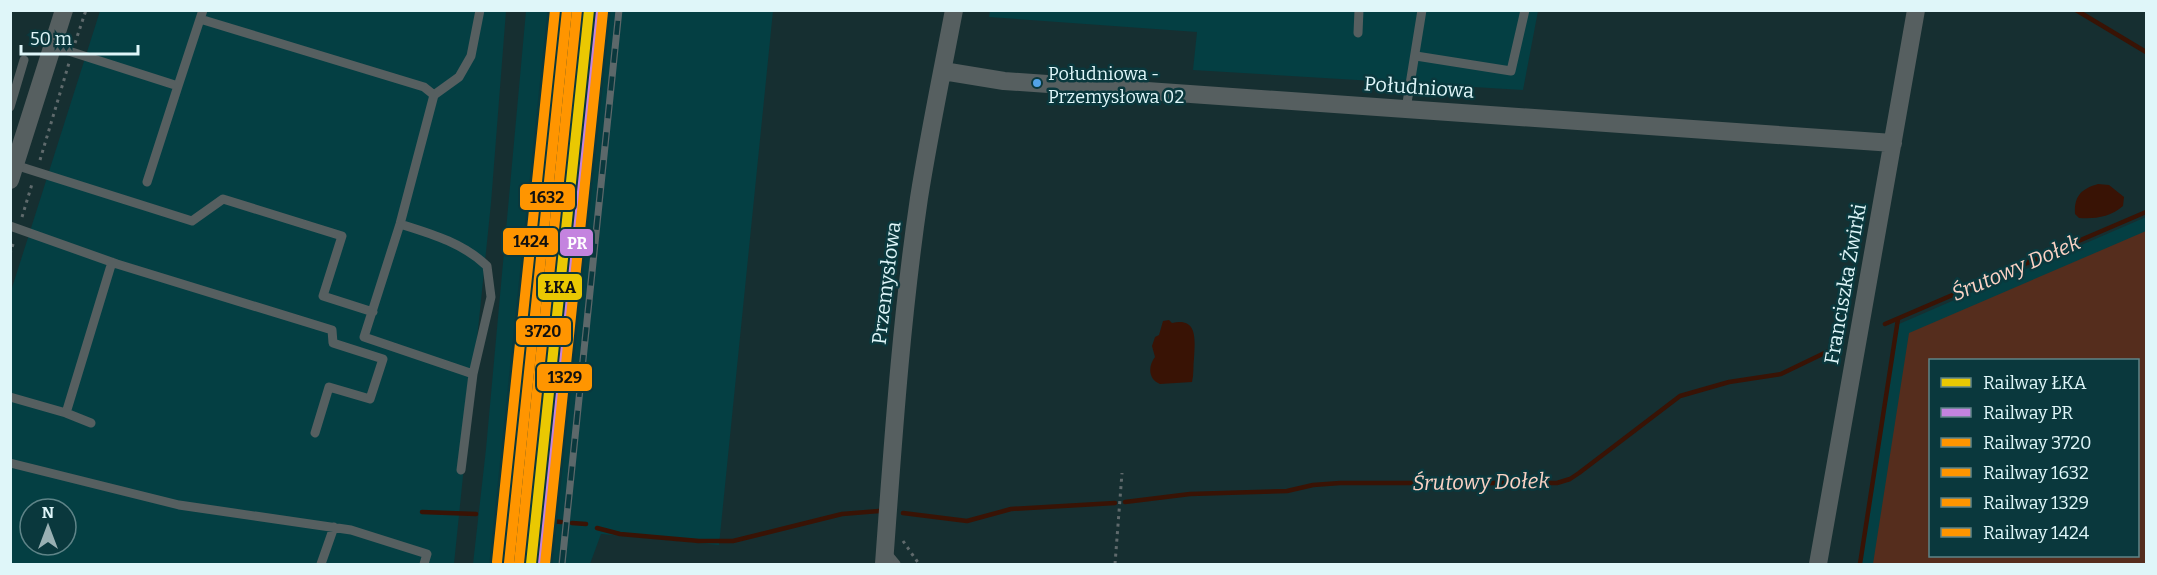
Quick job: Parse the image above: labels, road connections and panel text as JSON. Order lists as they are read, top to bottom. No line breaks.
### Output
{"streets":{"street":["Południowa","Przemysłowa","Franciszka Żwirki"]},"crossings":[["Południowa","Przemysłowa"],["Południowa","Franciszka Żwirki"]],"water":["Śrutowy Dołek"],"places":["Południowa - Przemysłowa 02"],"lines":["rail line ŁKA","rail line 3720","rail line 1632","rail line 1424","rail line PR","rail line 1329"],"legend":["Railway ŁKA","Railway PR","Railway 3720","Railway 1632","Railway 1329","Railway 1424"],"scale_bar":"50 m","north":"top"}
